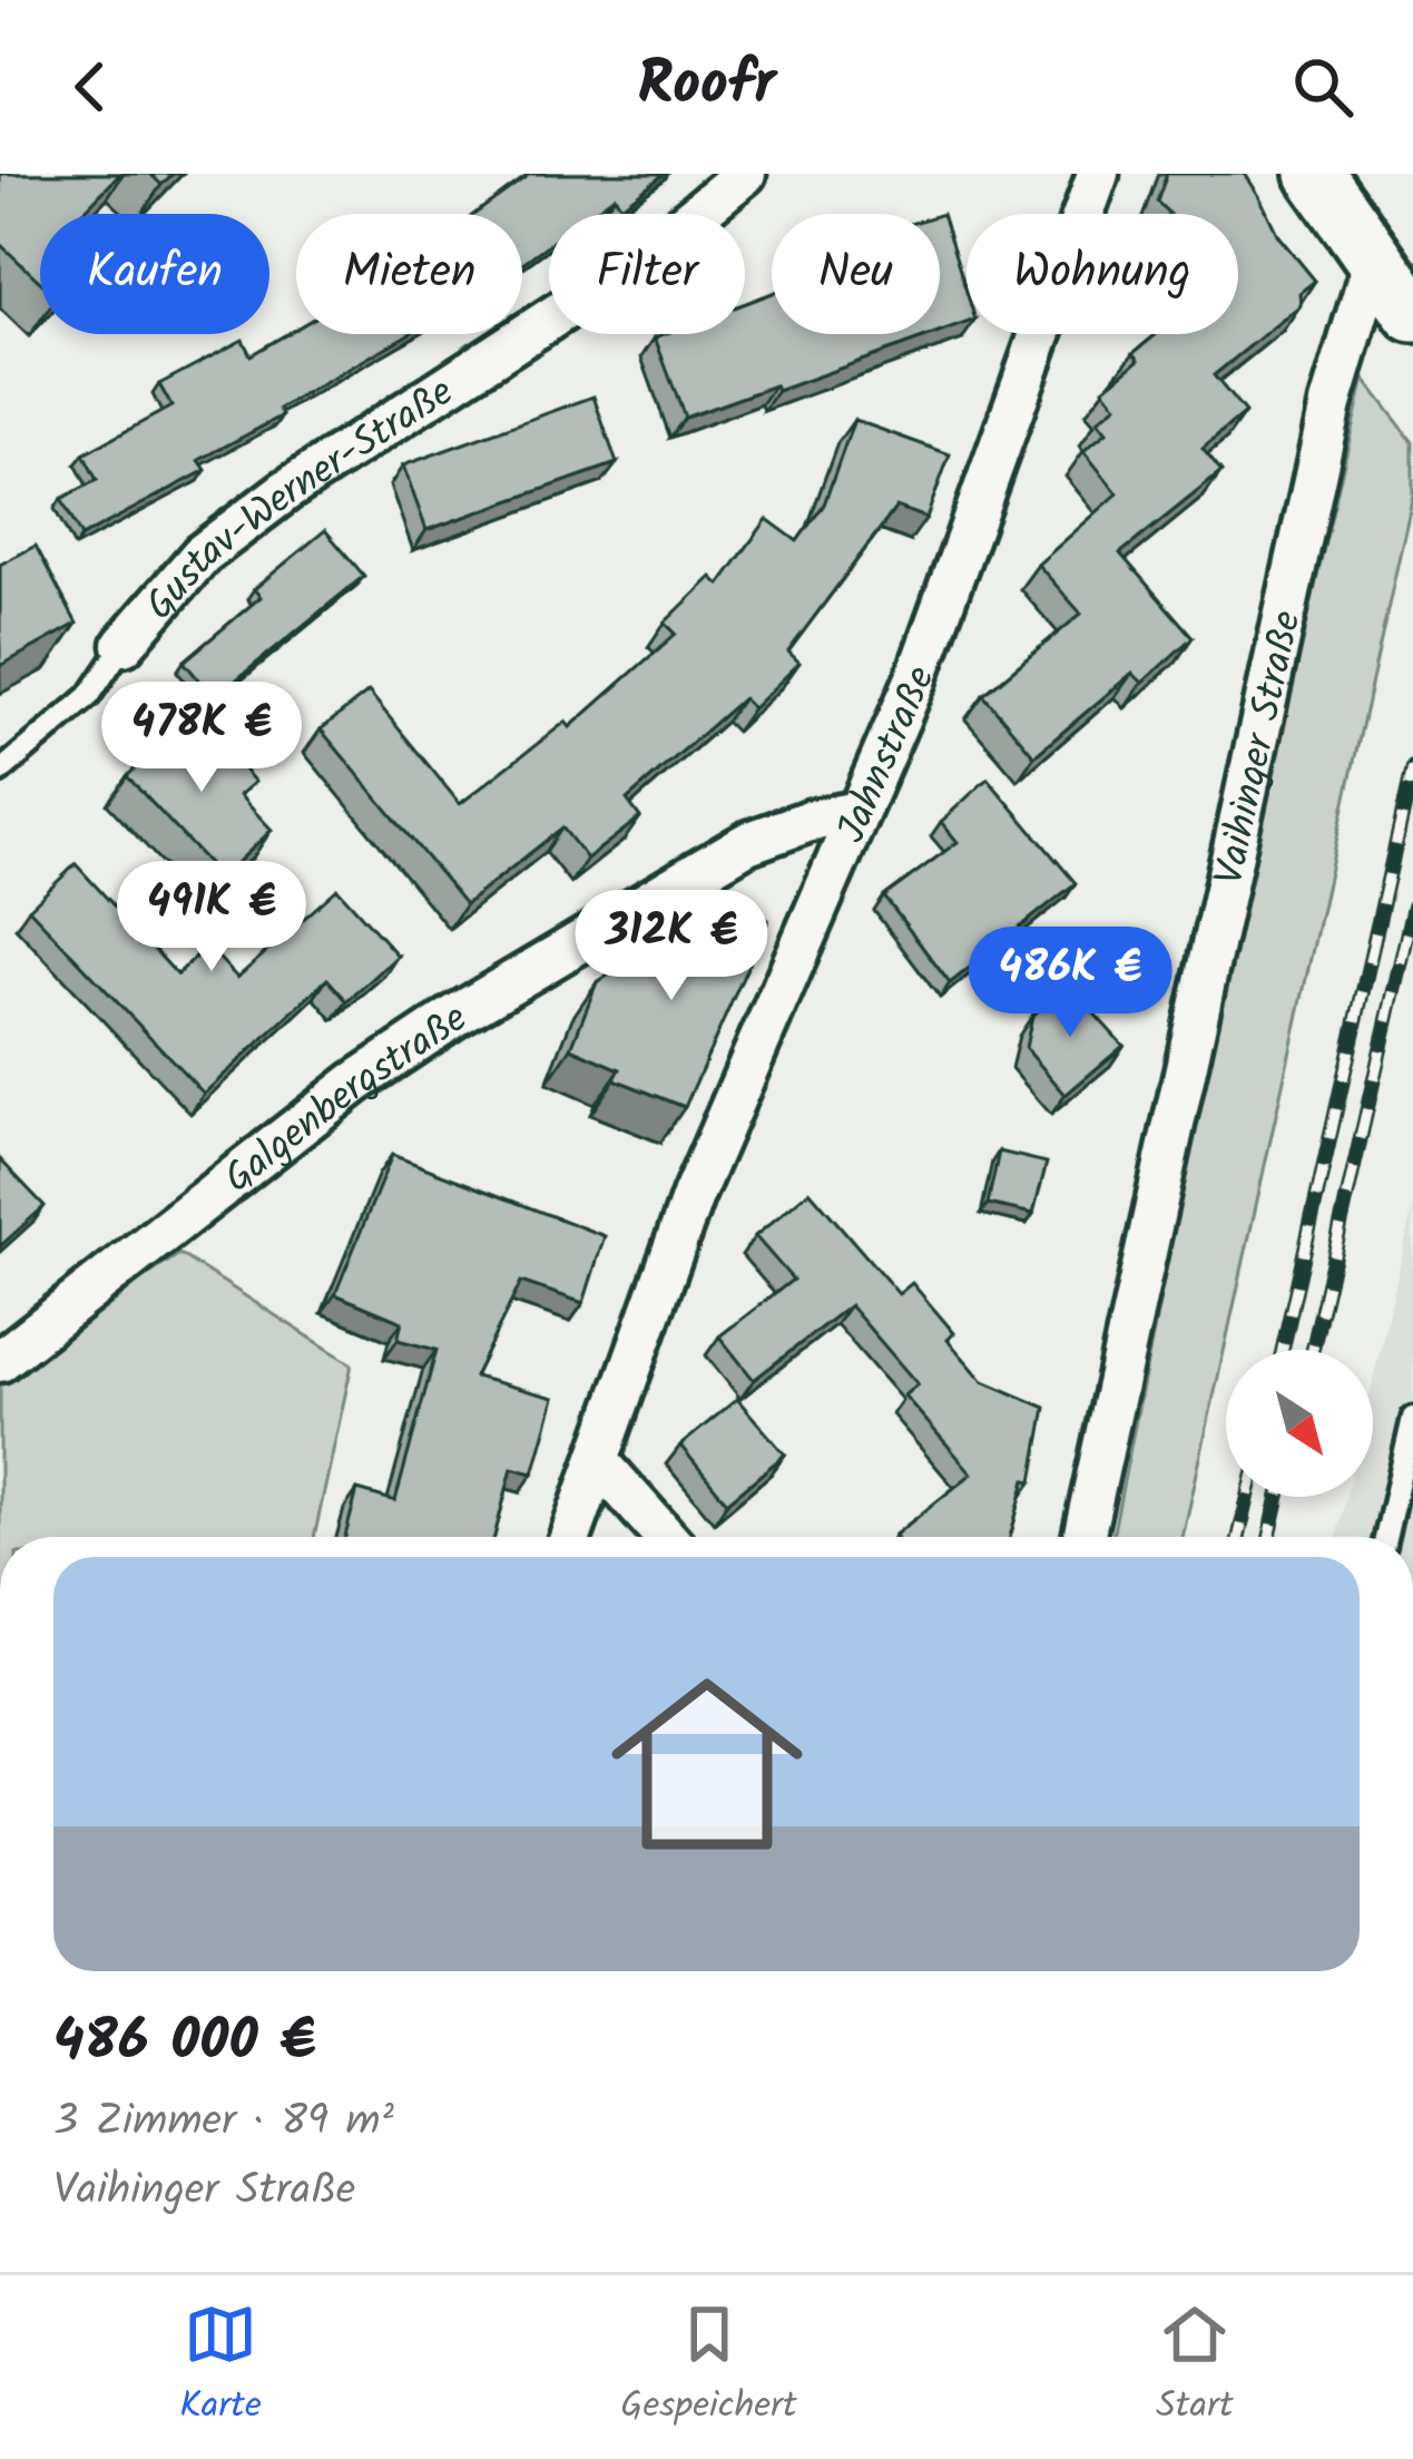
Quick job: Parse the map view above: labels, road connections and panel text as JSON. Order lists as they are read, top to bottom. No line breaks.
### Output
{"streets":{"street":["Gustav-Werner-Straße","Vaihinger Straße","Jahnstraße","Galgenbergstraße"]},"crossings":[["Jahnstraße","Galgenbergstraße"]],"north":"bottom right","page":{"header":"Roofr","chip":["Kaufen","Mieten","Filter","Neu","Wohnung"],"price":["478K €","491K €","312K €","486K €"],"list":[{"name":"486 000 €","note":"3 Zimmer · 89 m² · Vaihinger Straße"}],"tabs":["Karte","Gespeichert","Start"]}}
